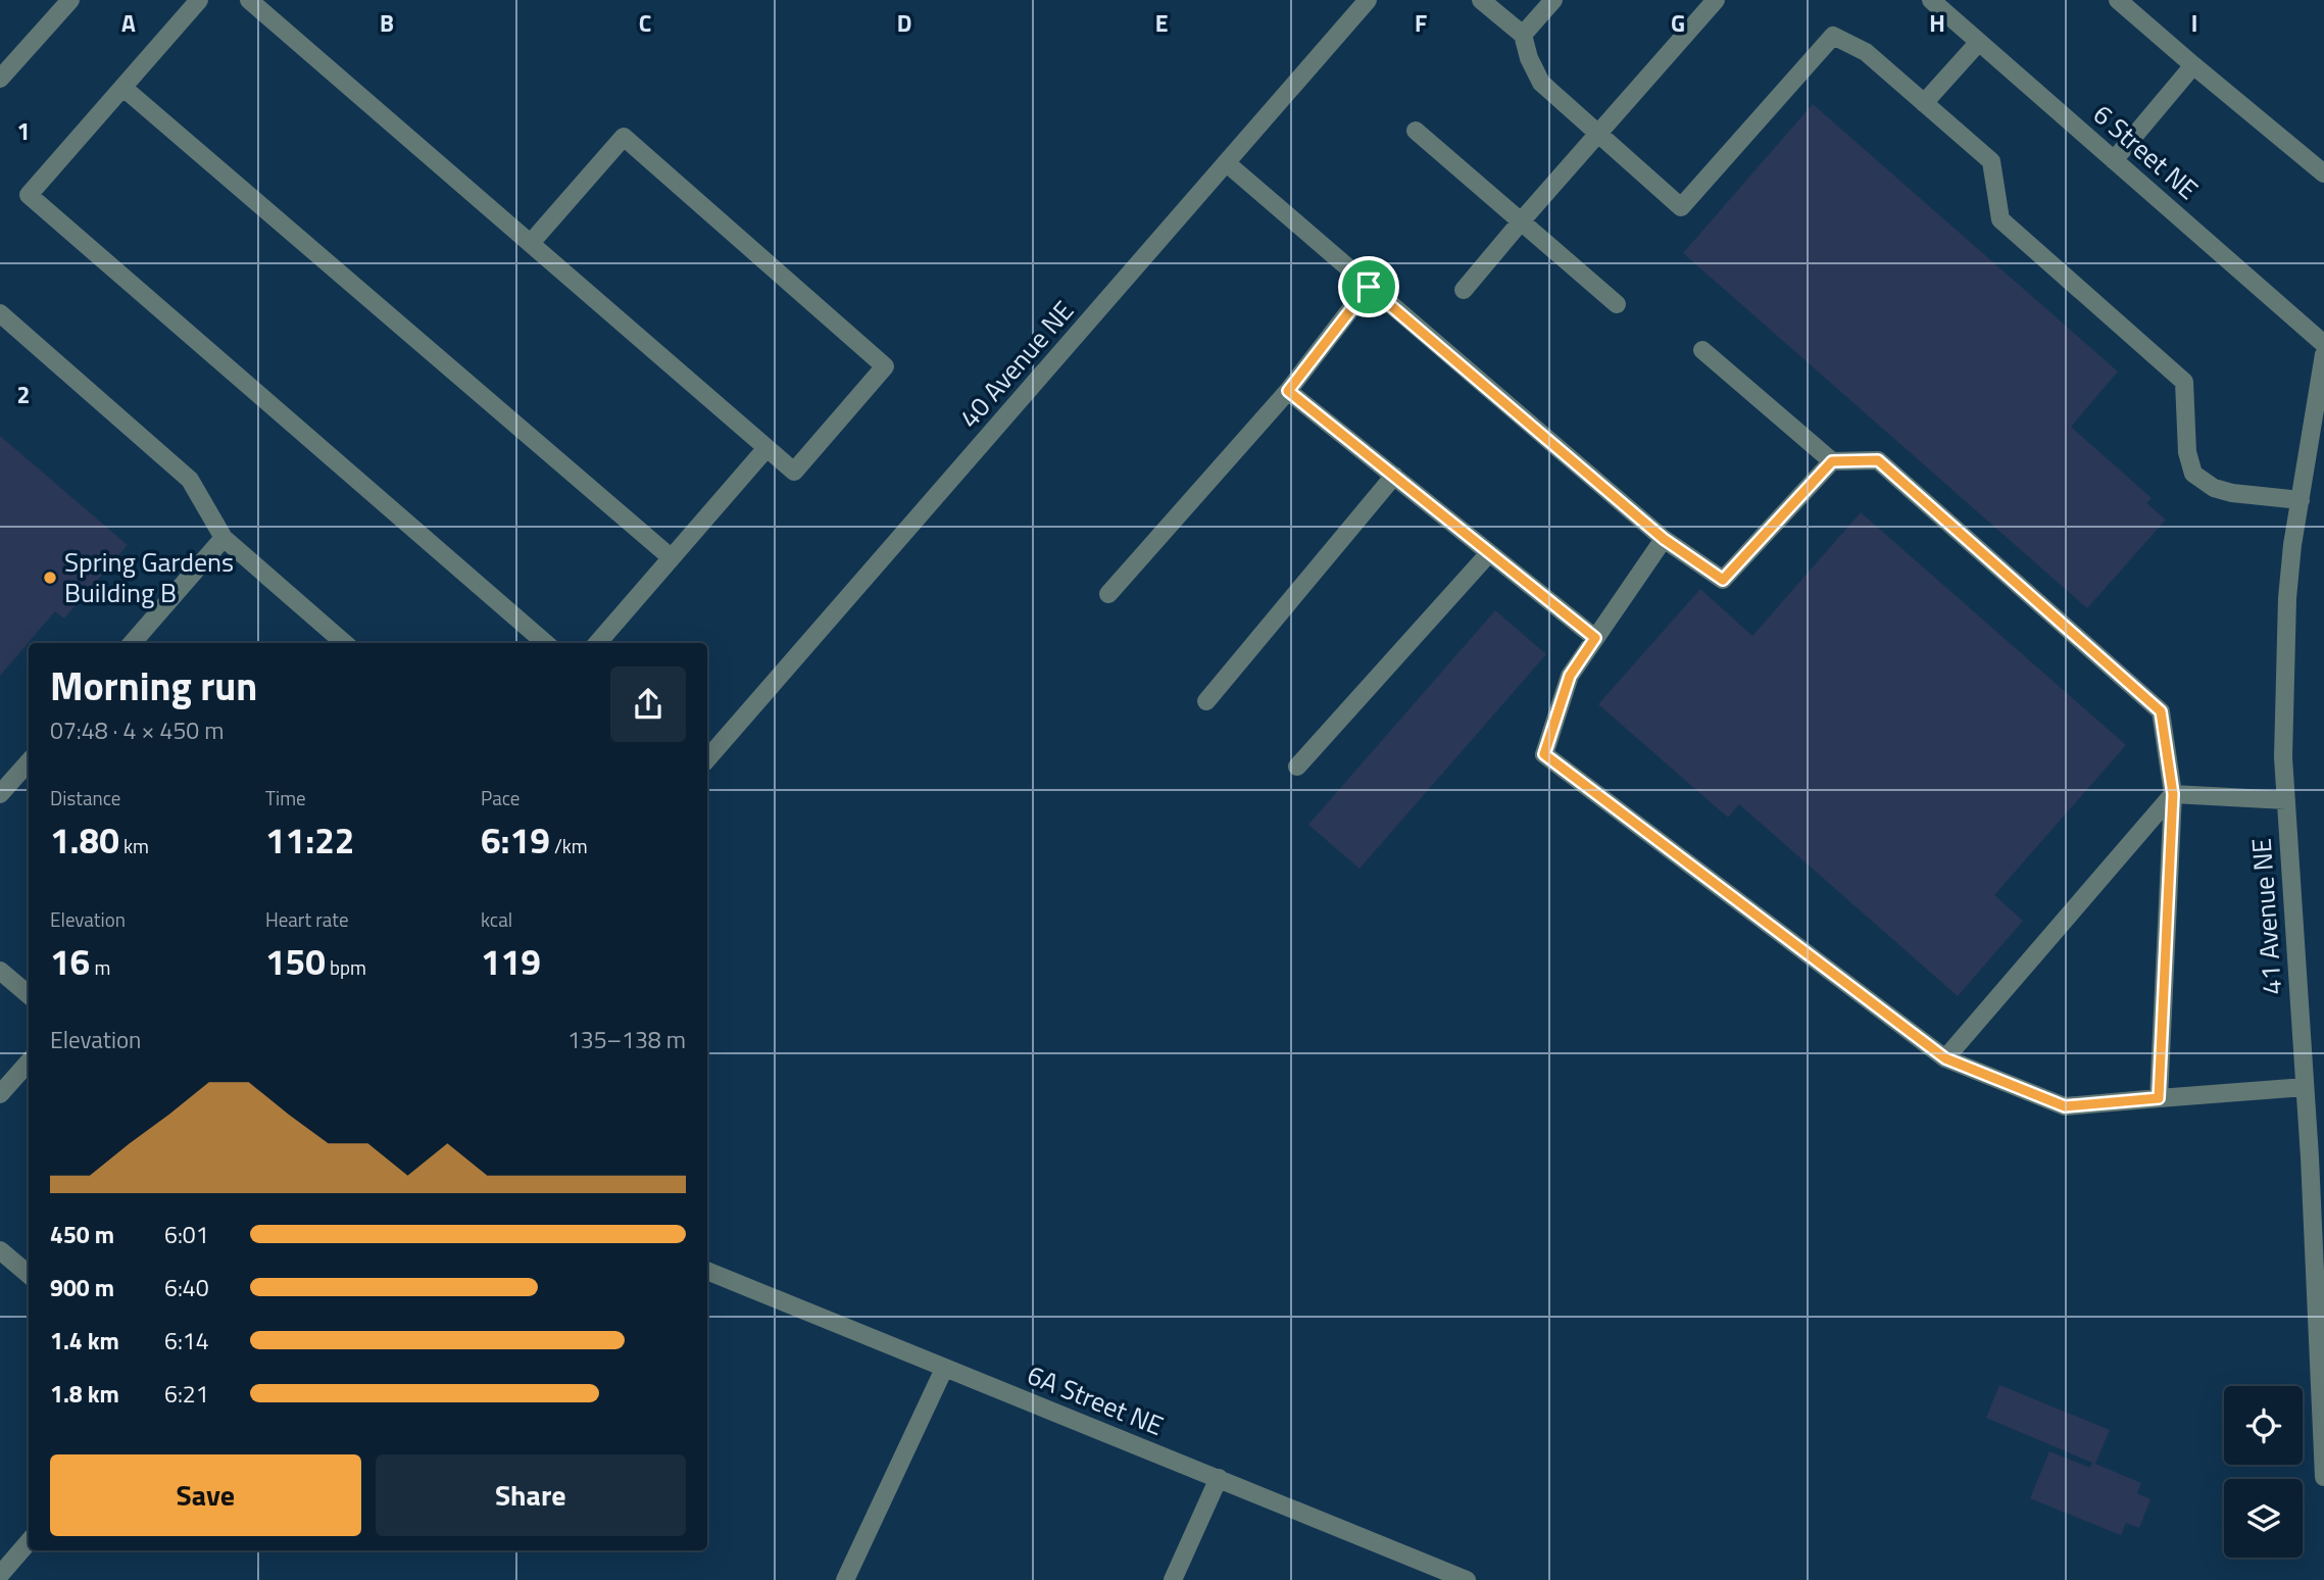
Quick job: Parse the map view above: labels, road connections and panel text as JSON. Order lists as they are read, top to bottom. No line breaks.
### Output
{"streets":{"street":["6 Street NE","40 Avenue NE","41 Avenue NE","6A Street NE"]},"places":["Spring Gardens Building B"],"page":{"heading":["Morning run","07:48 · 4 × 450 m"],"stats":[["Distance","1.80 km"],["Time","11:22"],["Pace","6:19 /km"],["Elevation","16 m"],["Heart rate","150 bpm"],["kcal","119"]],"chart":["Elevation","135–138 m"],"list":[{"name":"450 m","note":"6:01"},{"name":"900 m","note":"6:40"},{"name":"1.4 km","note":"6:14"},{"name":"1.8 km","note":"6:21"}],"buttons":["Save","Share"]},"grid":{"columns":["A","B","C","D","E","F","G","H","I"],"rows":["1","2"]}}
